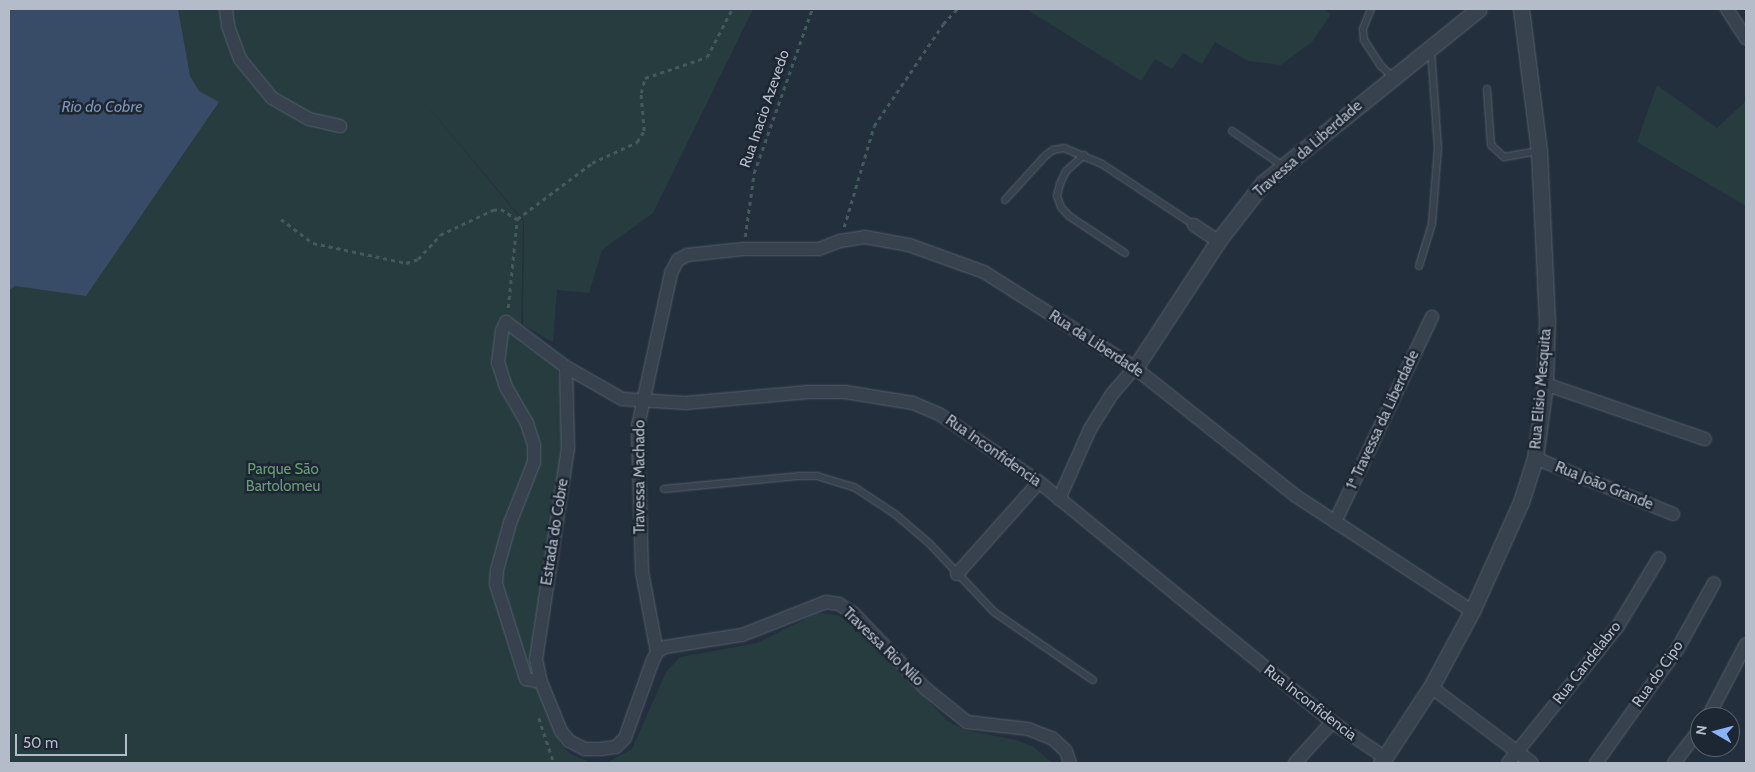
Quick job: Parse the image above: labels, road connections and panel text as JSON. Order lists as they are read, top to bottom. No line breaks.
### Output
{"streets":{"street":["Travessa da Liberdade","Rua da Liberdade","Rua Elisio Mesquita","1ª Travessa da Liberdade","Rua Inconfidencia","Travessa Machado","Rua João Grande","Estrada do Cobre","Travessa Rio Nilo","Rua Candelabro","Rua do Cipo"],"path":["Rua Inacio Azevedo"]},"crossings":[["Rua Inacio Azevedo","Rua da Liberdade"],["Travessa da Liberdade","Rua da Liberdade"],["Rua da Liberdade","Rua Elisio Mesquita"],["Rua da Liberdade","1ª Travessa da Liberdade"],["Rua da Liberdade","Travessa Machado"],["Rua Elisio Mesquita","Rua Inconfidencia"],["Rua Elisio Mesquita","Rua João Grande"],["Rua Inconfidencia","Travessa Machado"],["Rua Inconfidencia","Estrada do Cobre"],["Travessa Machado","Travessa Rio Nilo"]],"water":["Rio do Cobre"],"parks":["Parque São Bartolomeu"],"scale_bar":"50 m","north":"left"}
